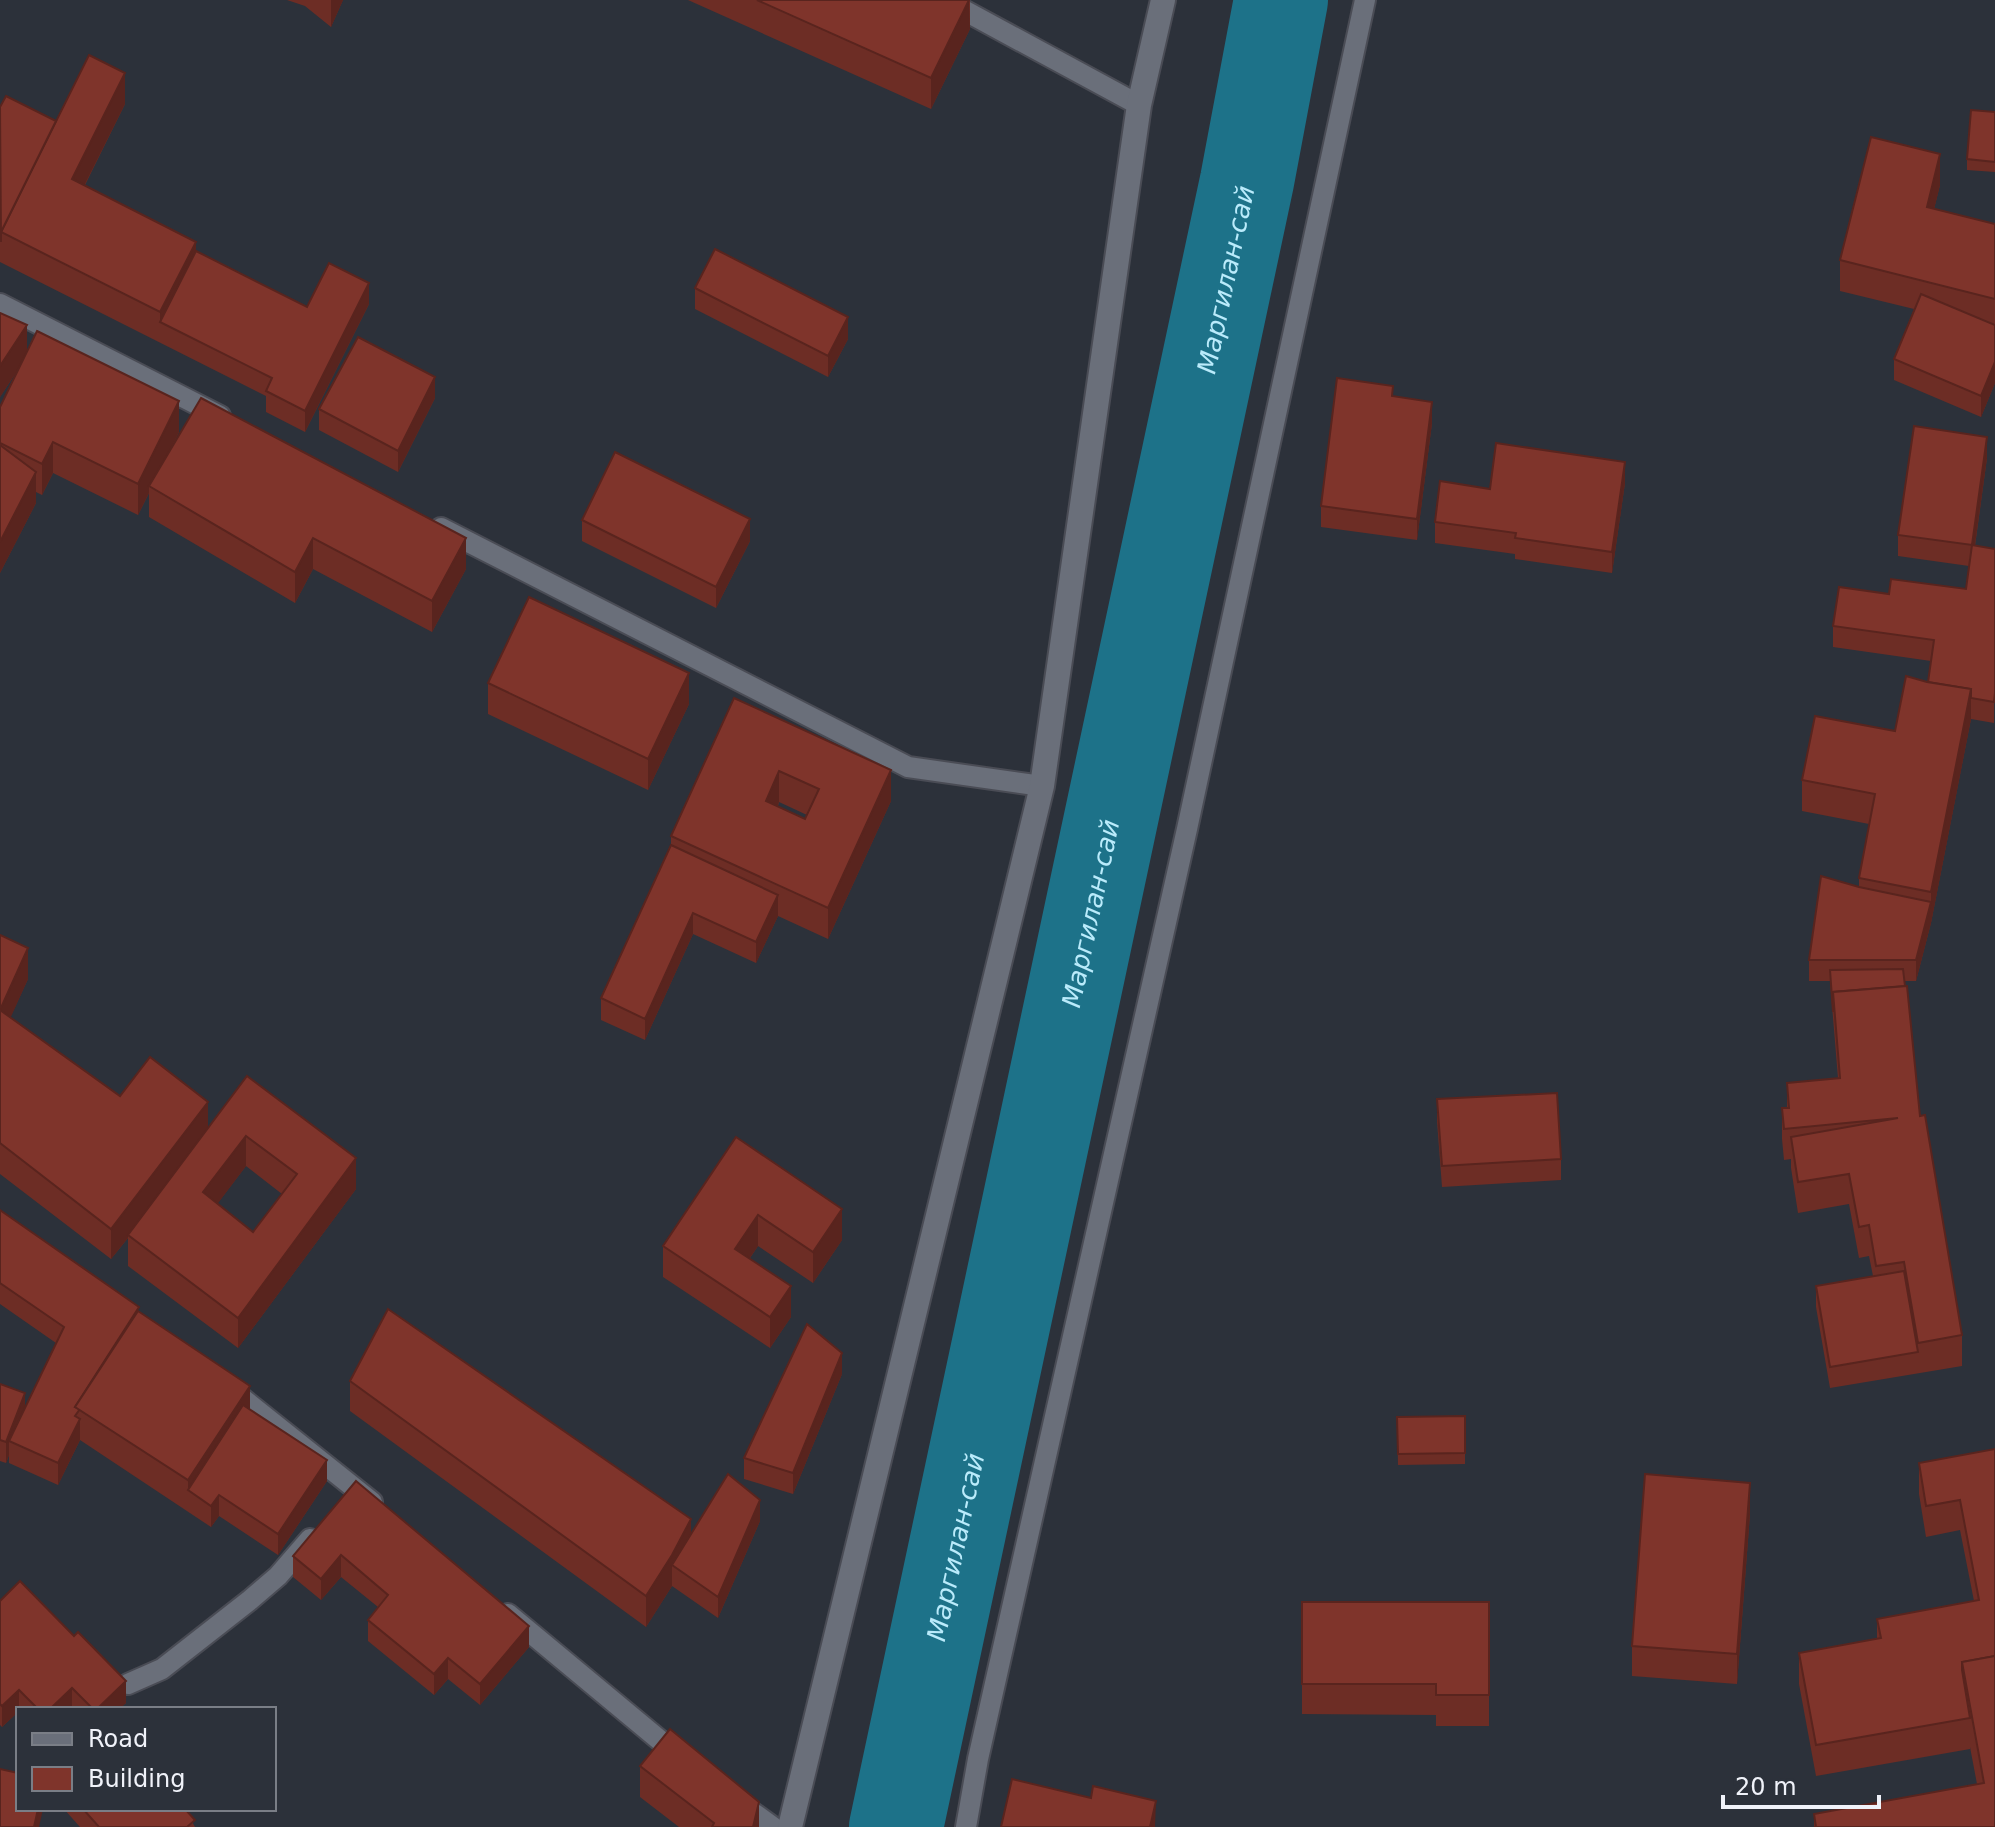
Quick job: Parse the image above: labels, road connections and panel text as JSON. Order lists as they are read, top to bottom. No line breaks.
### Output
{"water":["Маргилан-сай"],"legend":["Road","Building"],"scale_bar":"20 m"}
